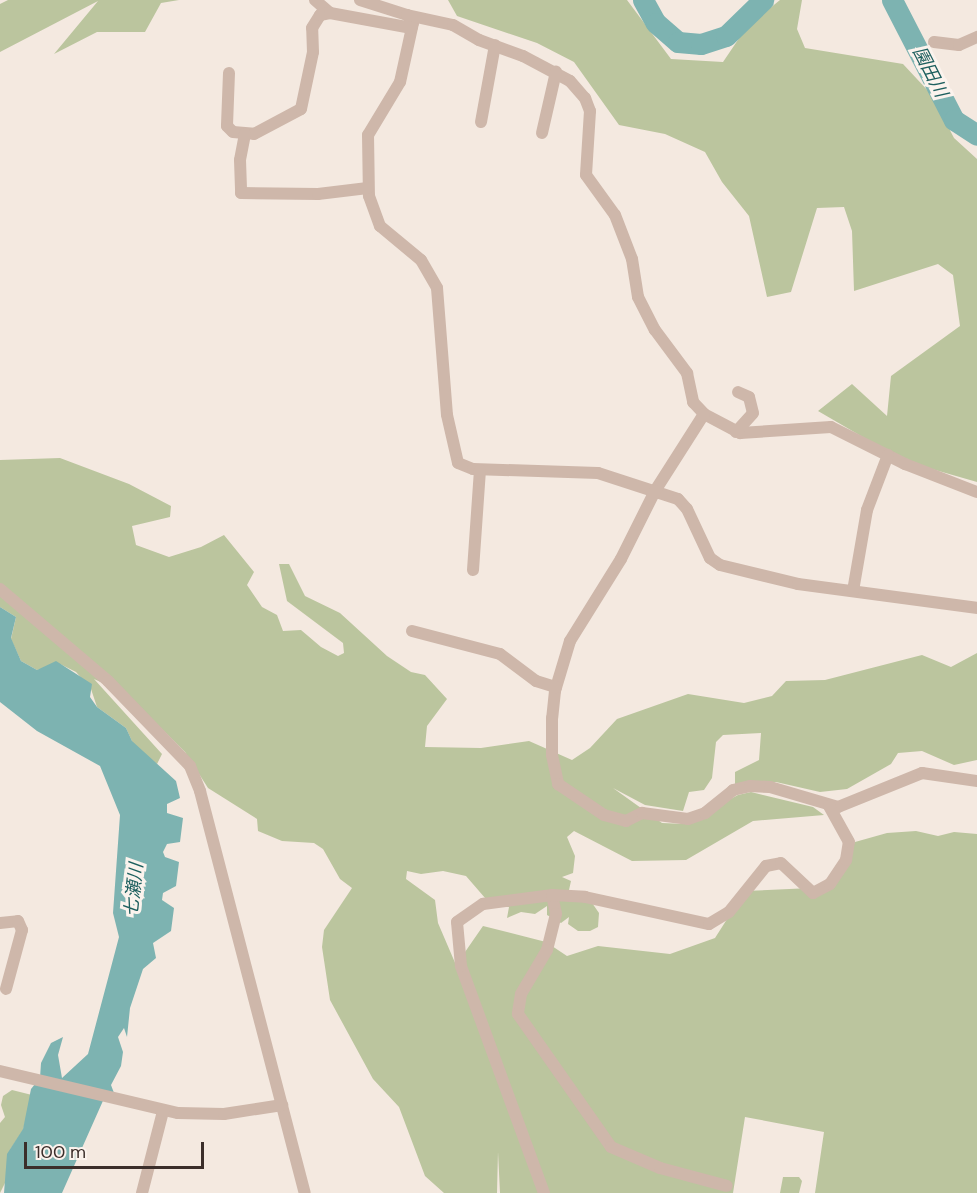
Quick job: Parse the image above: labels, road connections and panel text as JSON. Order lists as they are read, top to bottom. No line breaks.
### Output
{"water":["園田川","七瀬川"],"scale_bar":"100 m"}
